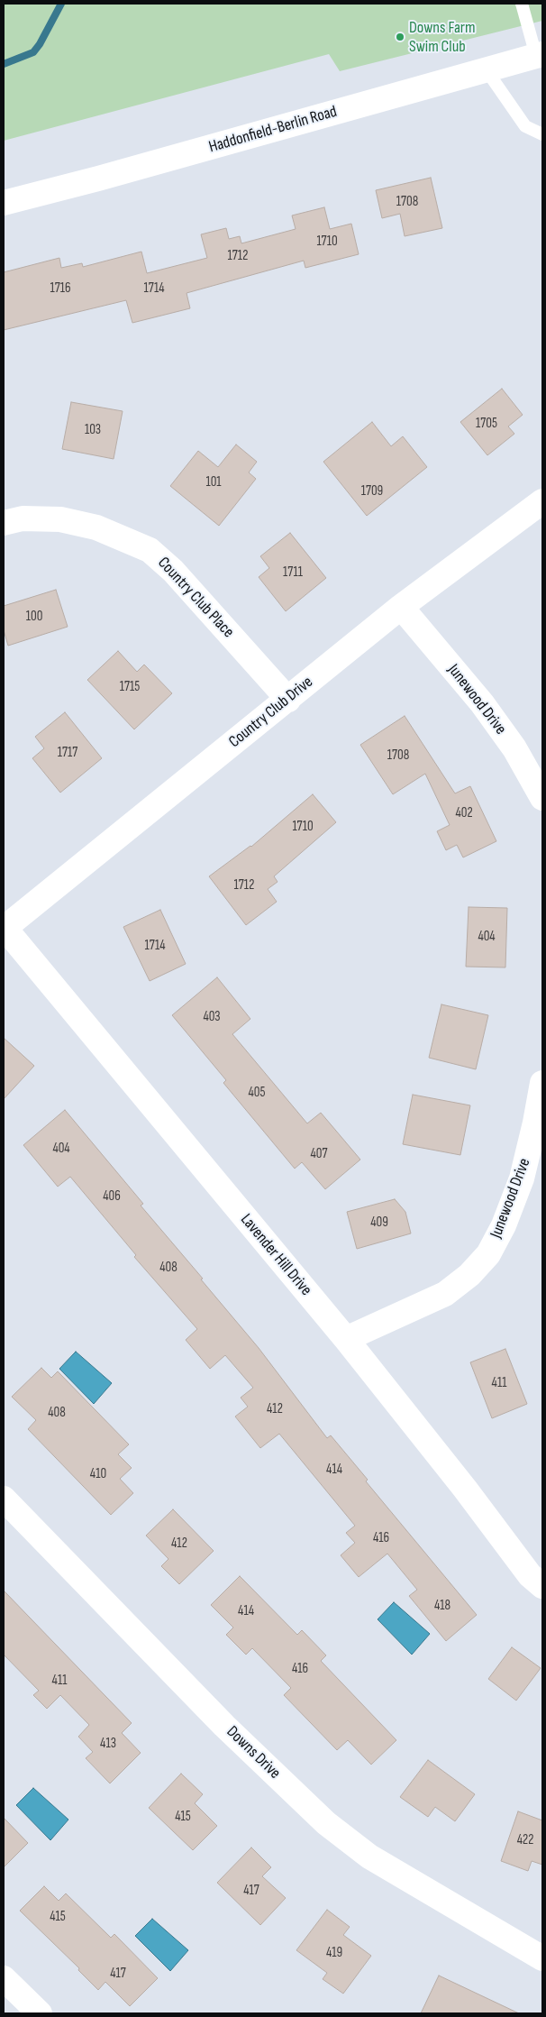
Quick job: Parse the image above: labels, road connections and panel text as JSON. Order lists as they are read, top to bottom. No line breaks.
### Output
{"streets":{"street":["Haddonfield-Berlin Road","Country Club Place","Junewood Drive","Country Club Drive","Lavender Hill Drive","Downs Drive"]},"crossings":[["Country Club Place","Country Club Drive"],["Junewood Drive","Country Club Drive"],["Junewood Drive","Lavender Hill Drive"],["Country Club Drive","Lavender Hill Drive"]],"places":["Downs Farm Swim Club"],"house_numbers":["1708","1710","1712","1716","1714","1705","103","101","1709","1711","100","1715","1717","1708","402","1710","1712","404","1714","403","405","404","407","406","409","408","411","412","408","414","410","416","412","418","414","416","411","413","415","422","417","415","419","417"]}
